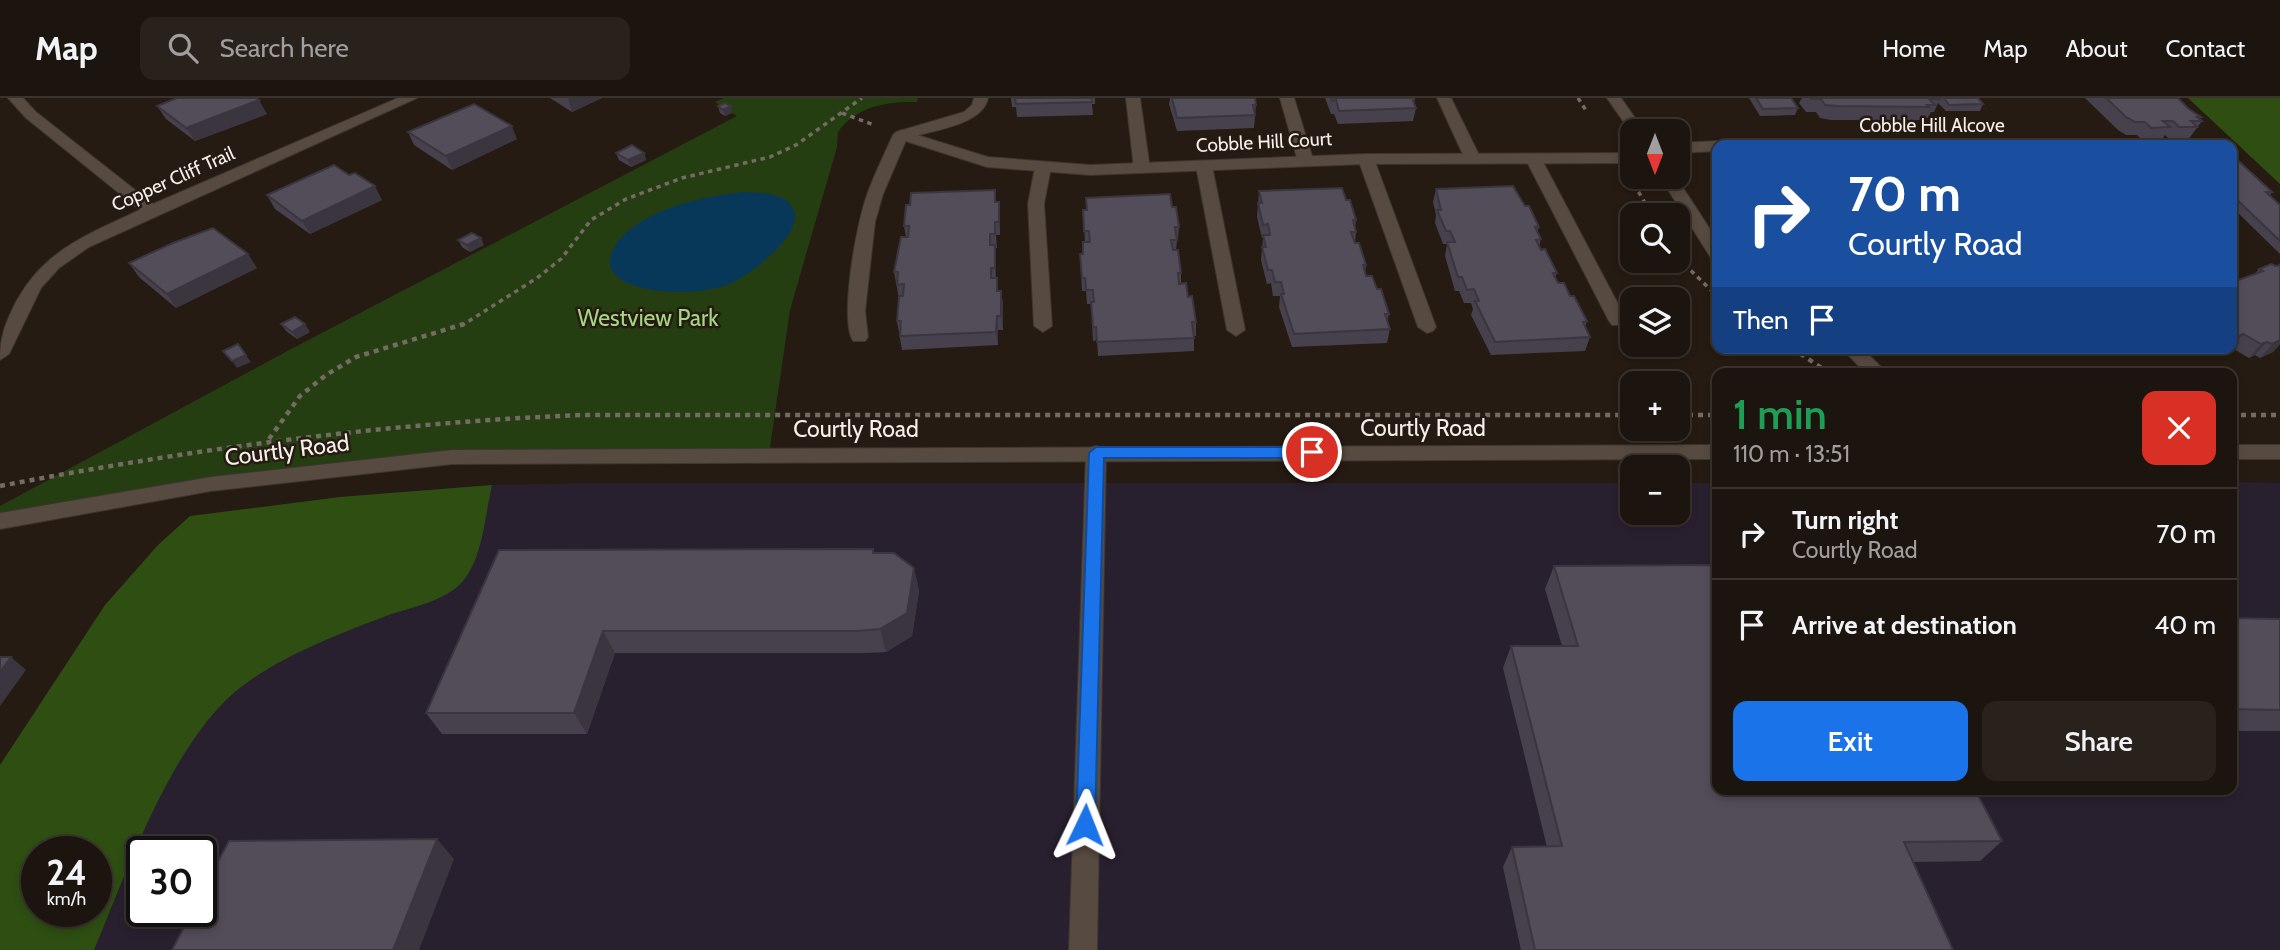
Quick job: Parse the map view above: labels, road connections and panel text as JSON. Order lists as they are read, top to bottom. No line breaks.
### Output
{"streets":{"street":["Cobble Hill Court","Copper Cliff Trail","Courtly Road"]},"parks":["Westview Park"],"north":"bottom","page":{"header":"Map","search":"Search here","nav":["Home","Map","About","Contact"],"map_buttons":["+","−"],"turn":["70 m","Courtly Road"],"then":"Then","heading":["1 min","110 m · 13:51"],"list":[{"name":"Turn right","note":"Courtly Road","value":"70 m"},{"name":"Arrive at destination","value":"40 m"}],"buttons":["Exit","Share"],"speed":"24 km/h","limit":"30"}}
